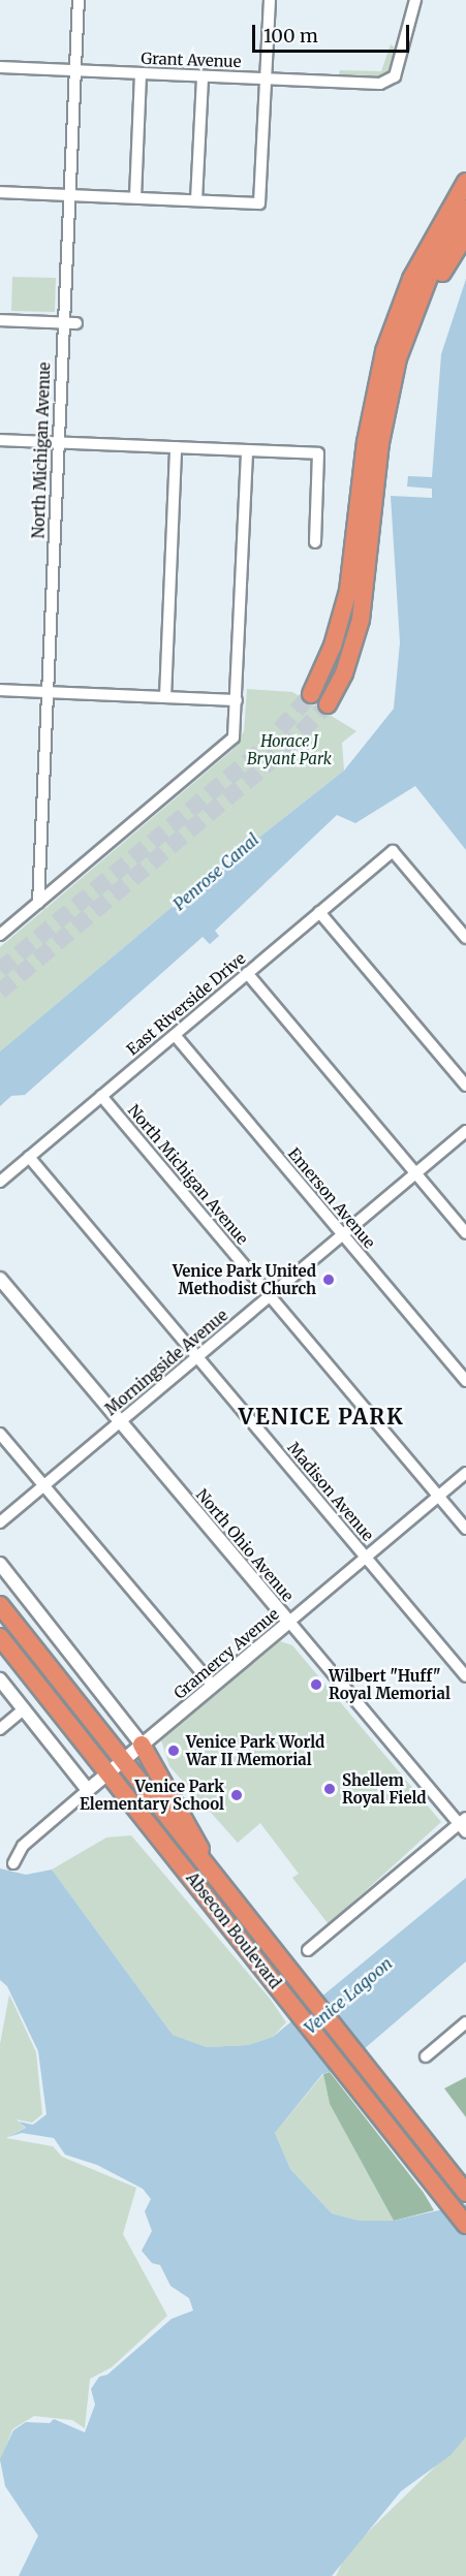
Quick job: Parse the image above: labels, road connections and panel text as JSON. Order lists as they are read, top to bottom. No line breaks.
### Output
{"streets":{"highway":["Absecon Boulevard"],"street":["Grant Avenue","North Michigan Avenue","East Riverside Drive","Emerson Avenue","Morningside Avenue","Madison Avenue","North Ohio Avenue","Gramercy Avenue"]},"crossings":[["Grant Avenue","North Michigan Avenue"],["North Michigan Avenue","East Riverside Drive"],["North Michigan Avenue","Morningside Avenue"],["North Michigan Avenue","Gramercy Avenue"],["East Riverside Drive","Emerson Avenue"],["East Riverside Drive","Madison Avenue"],["Emerson Avenue","Morningside Avenue"],["Morningside Avenue","Madison Avenue"],["Morningside Avenue","North Ohio Avenue"],["Madison Avenue","Gramercy Avenue"],["North Ohio Avenue","Gramercy Avenue"],["Gramercy Avenue","Absecon Boulevard"]],"districts":["VENICE PARK"],"water":["Penrose Canal","Venice Lagoon"],"parks":["Horace J Bryant Park"],"places":["Venice Park United Methodist Church","Wilbert \"Huff\" Royal Memorial","Venice Park World War II Memorial","Shellem Royal Field","Venice Park Elementary School"],"scale_bar":"100 m"}
